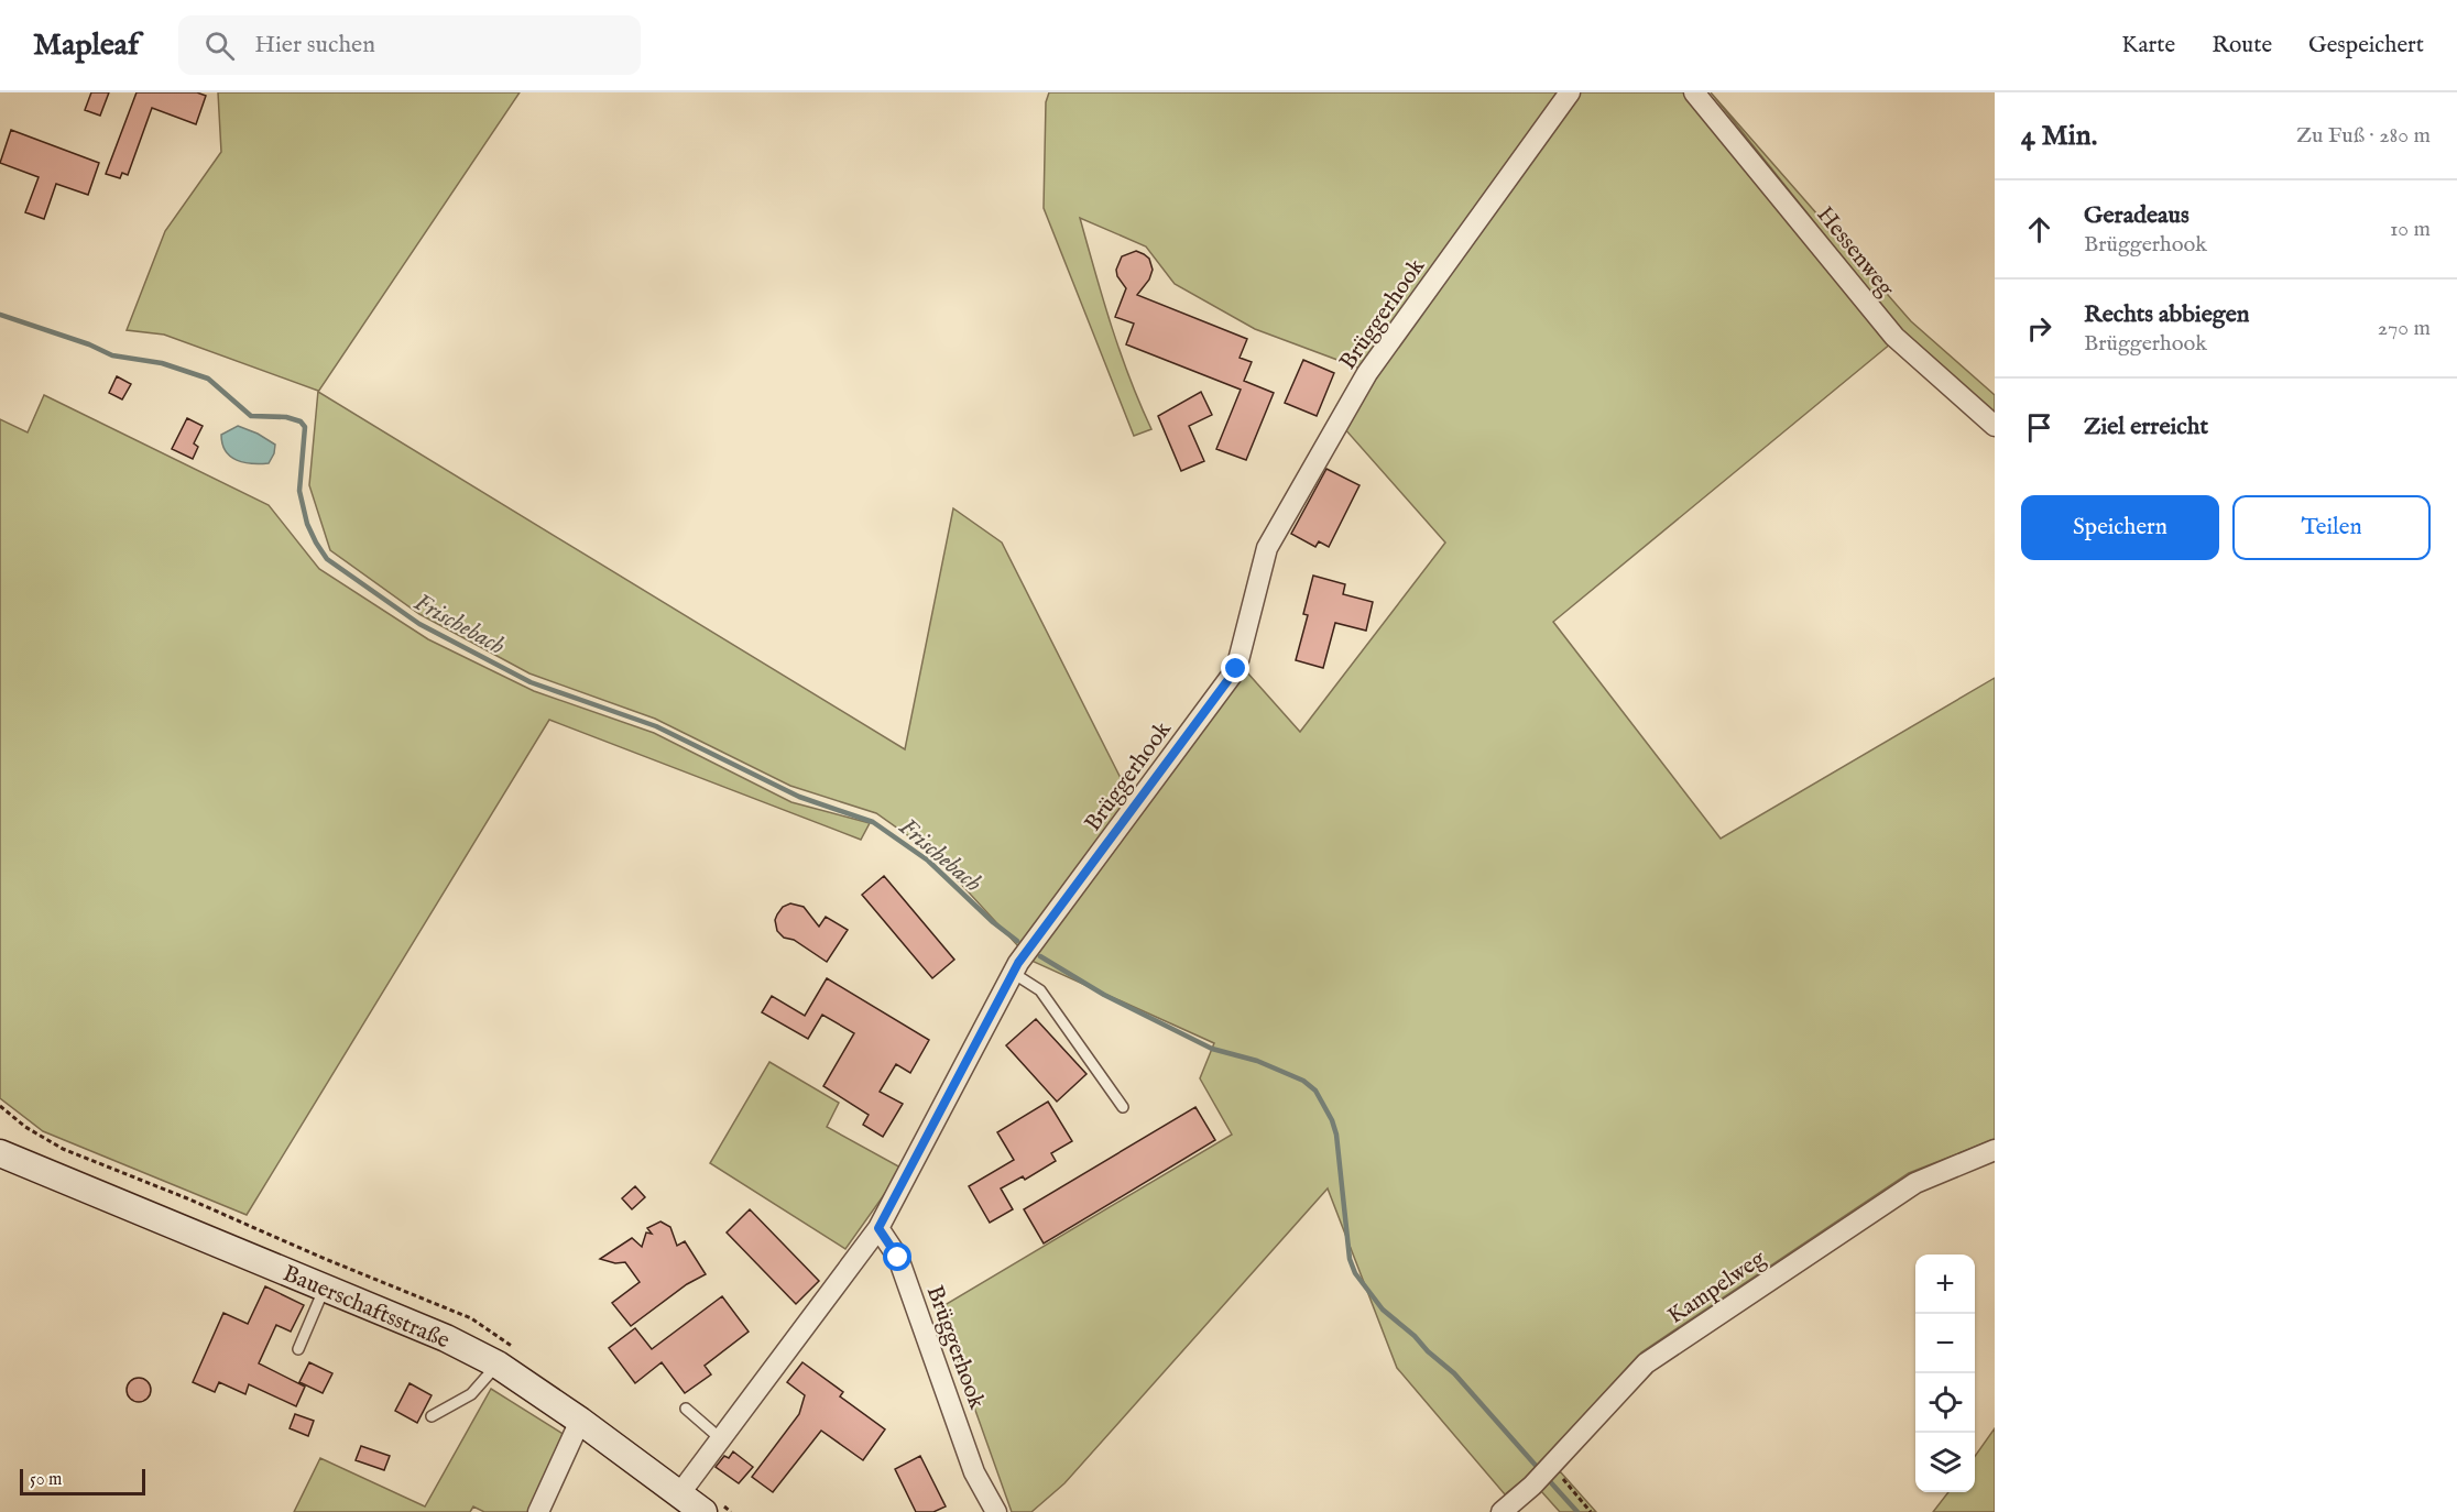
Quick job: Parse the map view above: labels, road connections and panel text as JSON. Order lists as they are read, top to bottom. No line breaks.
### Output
{"streets":{"street":["Hessenweg","Brüggerhook","Kampelweg","Bauerschaftsstraße"]},"water":["Frischebach"],"scale_bar":"50 m","page":{"header":"Mapleaf","search":"Hier suchen","nav":["Karte","Route","Gespeichert"],"heading":["4 Min.","Zu Fuß · 280 m"],"list":[["Geradeaus","Brüggerhook","10 m"],["Rechts abbiegen","Brüggerhook","270 m"],"Ziel erreicht"],"buttons":["Speichern","Teilen"],"map_buttons":["+","−"],"scale":"50 m"}}
